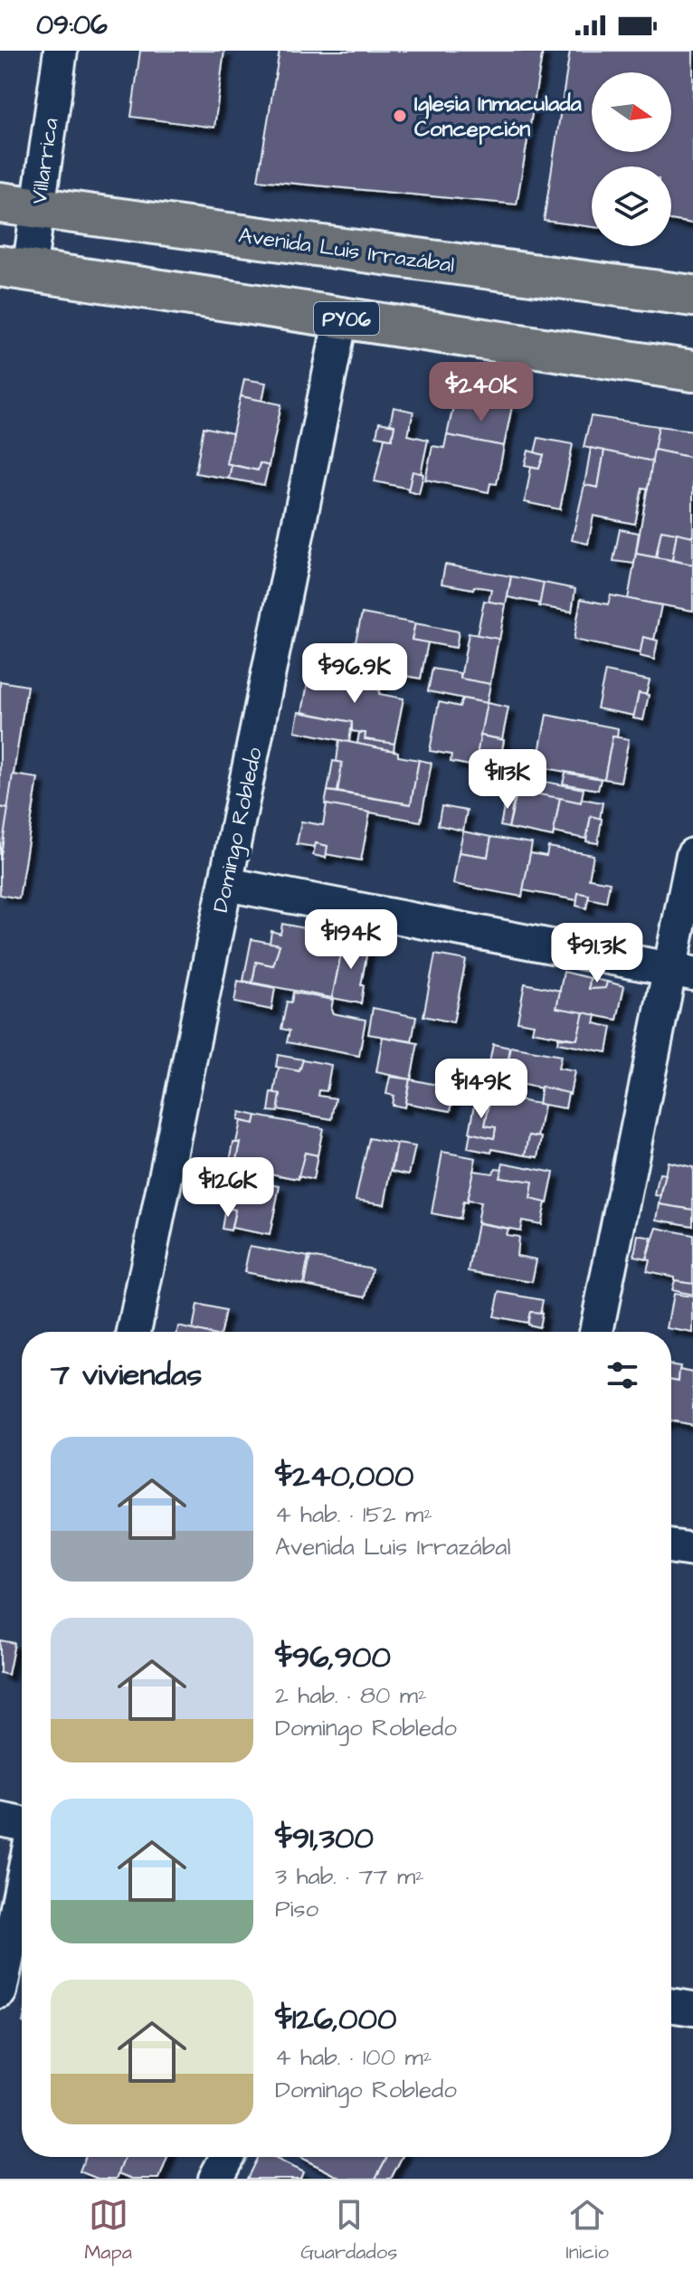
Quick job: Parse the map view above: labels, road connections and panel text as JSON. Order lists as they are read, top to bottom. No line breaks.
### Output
{"streets":{"highway":["Avenida Luis Irrazábal","PY06"],"street":["Villarrica","Domingo Robledo"]},"crossings":[["Villarrica","Avenida Luis Irrazábal"],["Villarrica","PY06"],["PY06","Domingo Robledo"]],"places":["Iglesia Inmaculada Concepción"],"north":"right","page":{"status":"09:06","price":["$240K","$96.9K","$113K","$194K","$91.3K","$149K","$126K"],"heading":"7 viviendas","list":[{"name":"$240,000","note":"4 hab. · 152 m² · Avenida Luis Irrazábal"},{"name":"$96,900","note":"2 hab. · 80 m² · Domingo Robledo"},{"name":"$91,300","note":"3 hab. · 77 m² · Piso"},{"name":"$126,000","note":"4 hab. · 100 m² · Domingo Robledo"}],"tabs":["Mapa","Guardados","Inicio"]}}
